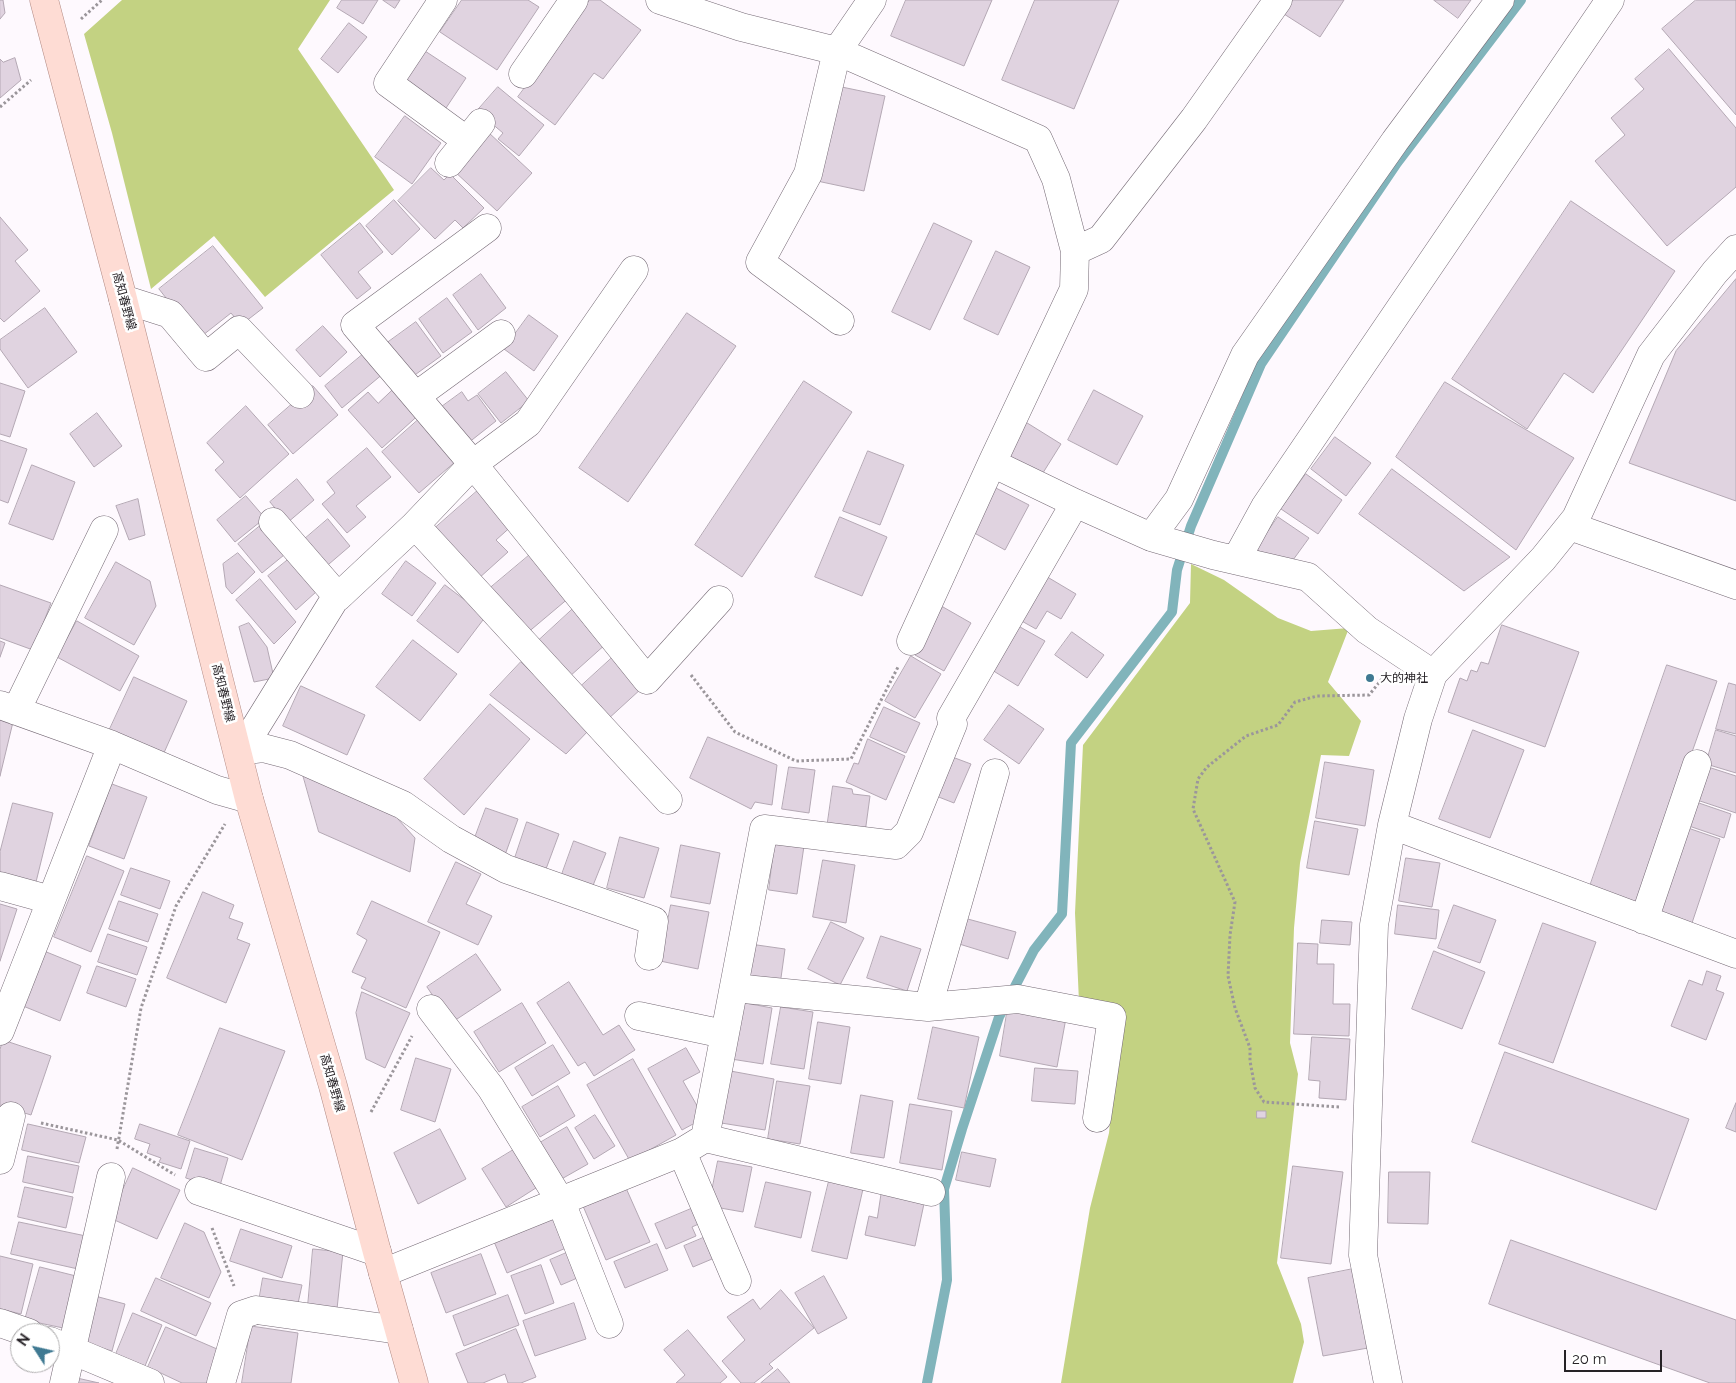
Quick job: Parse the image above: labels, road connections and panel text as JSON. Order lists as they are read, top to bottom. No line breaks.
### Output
{"streets":{"main road":["高知春野線"]},"places":["大的神社"],"scale_bar":"20 m","north":"top left"}
